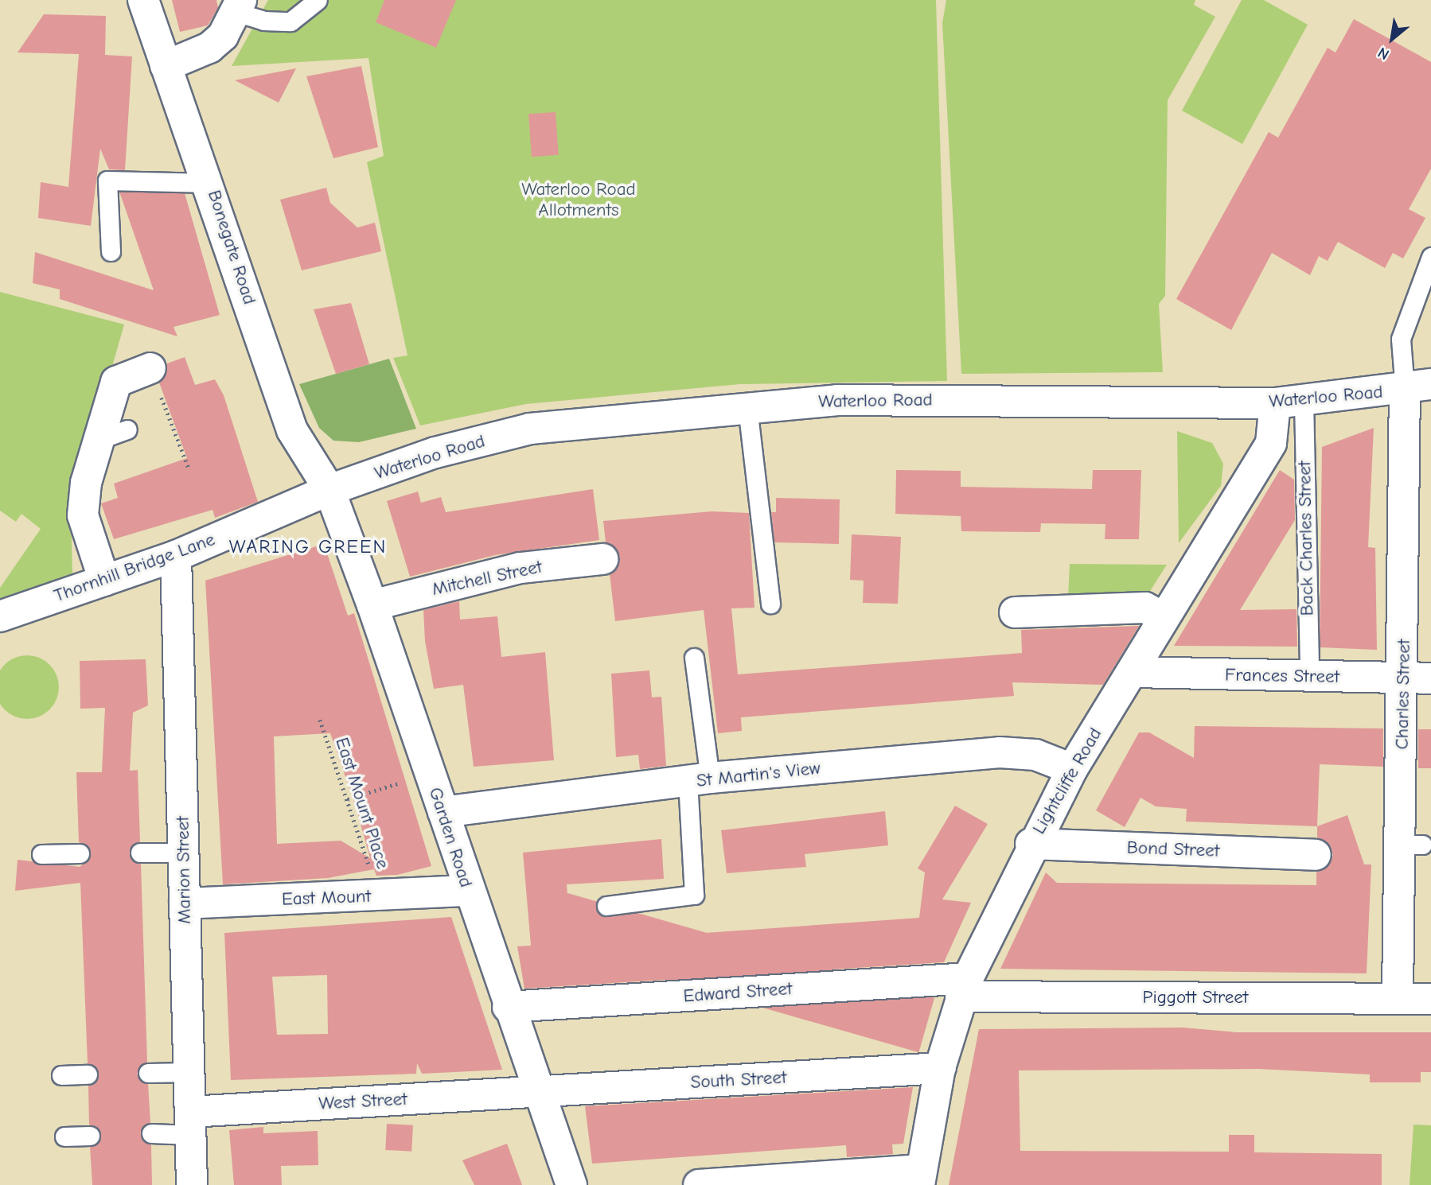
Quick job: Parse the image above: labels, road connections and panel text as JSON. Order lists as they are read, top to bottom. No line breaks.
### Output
{"streets":{"street":["Bonegate Road","Waterloo Road","Thornhill Bridge Lane","Mitchell Street","Frances Street","Charles Street","St Martin's View","Lightcliffe Road","Garden Road","Bond Street","Marion Street","East Mount","Edward Street","Piggott Street","South Street","West Street"],"lane":["Back Charles Street"],"path":["East Mount Place"]},"crossings":[["Bonegate Road","Waterloo Road"],["Bonegate Road","Thornhill Bridge Lane"],["Bonegate Road","Garden Road"],["Waterloo Road","Back Charles Street"],["Waterloo Road","Thornhill Bridge Lane"],["Waterloo Road","Charles Street"],["Waterloo Road","Lightcliffe Road"],["Waterloo Road","Garden Road"],["Back Charles Street","Frances Street"],["Back Charles Street","Lightcliffe Road"],["Thornhill Bridge Lane","Garden Road"],["Thornhill Bridge Lane","Marion Street"],["Mitchell Street","Garden Road"],["Frances Street","Charles Street"],["Frances Street","Lightcliffe Road"],["Charles Street","Piggott Street"],["St Martin's View","Lightcliffe Road"],["St Martin's View","Garden Road"],["Lightcliffe Road","Bond Street"],["Lightcliffe Road","Edward Street"],["Lightcliffe Road","Piggott Street"],["Lightcliffe Road","South Street"],["East Mount Place","East Mount"],["Garden Road","East Mount"],["Garden Road","Edward Street"],["Garden Road","South Street"],["Garden Road","West Street"],["Marion Street","East Mount"],["Marion Street","West Street"],["Edward Street","Piggott Street"],["South Street","West Street"]],"districts":["WARING GREEN"],"parks":["Waterloo Road Allotments"],"north":"bottom left"}
